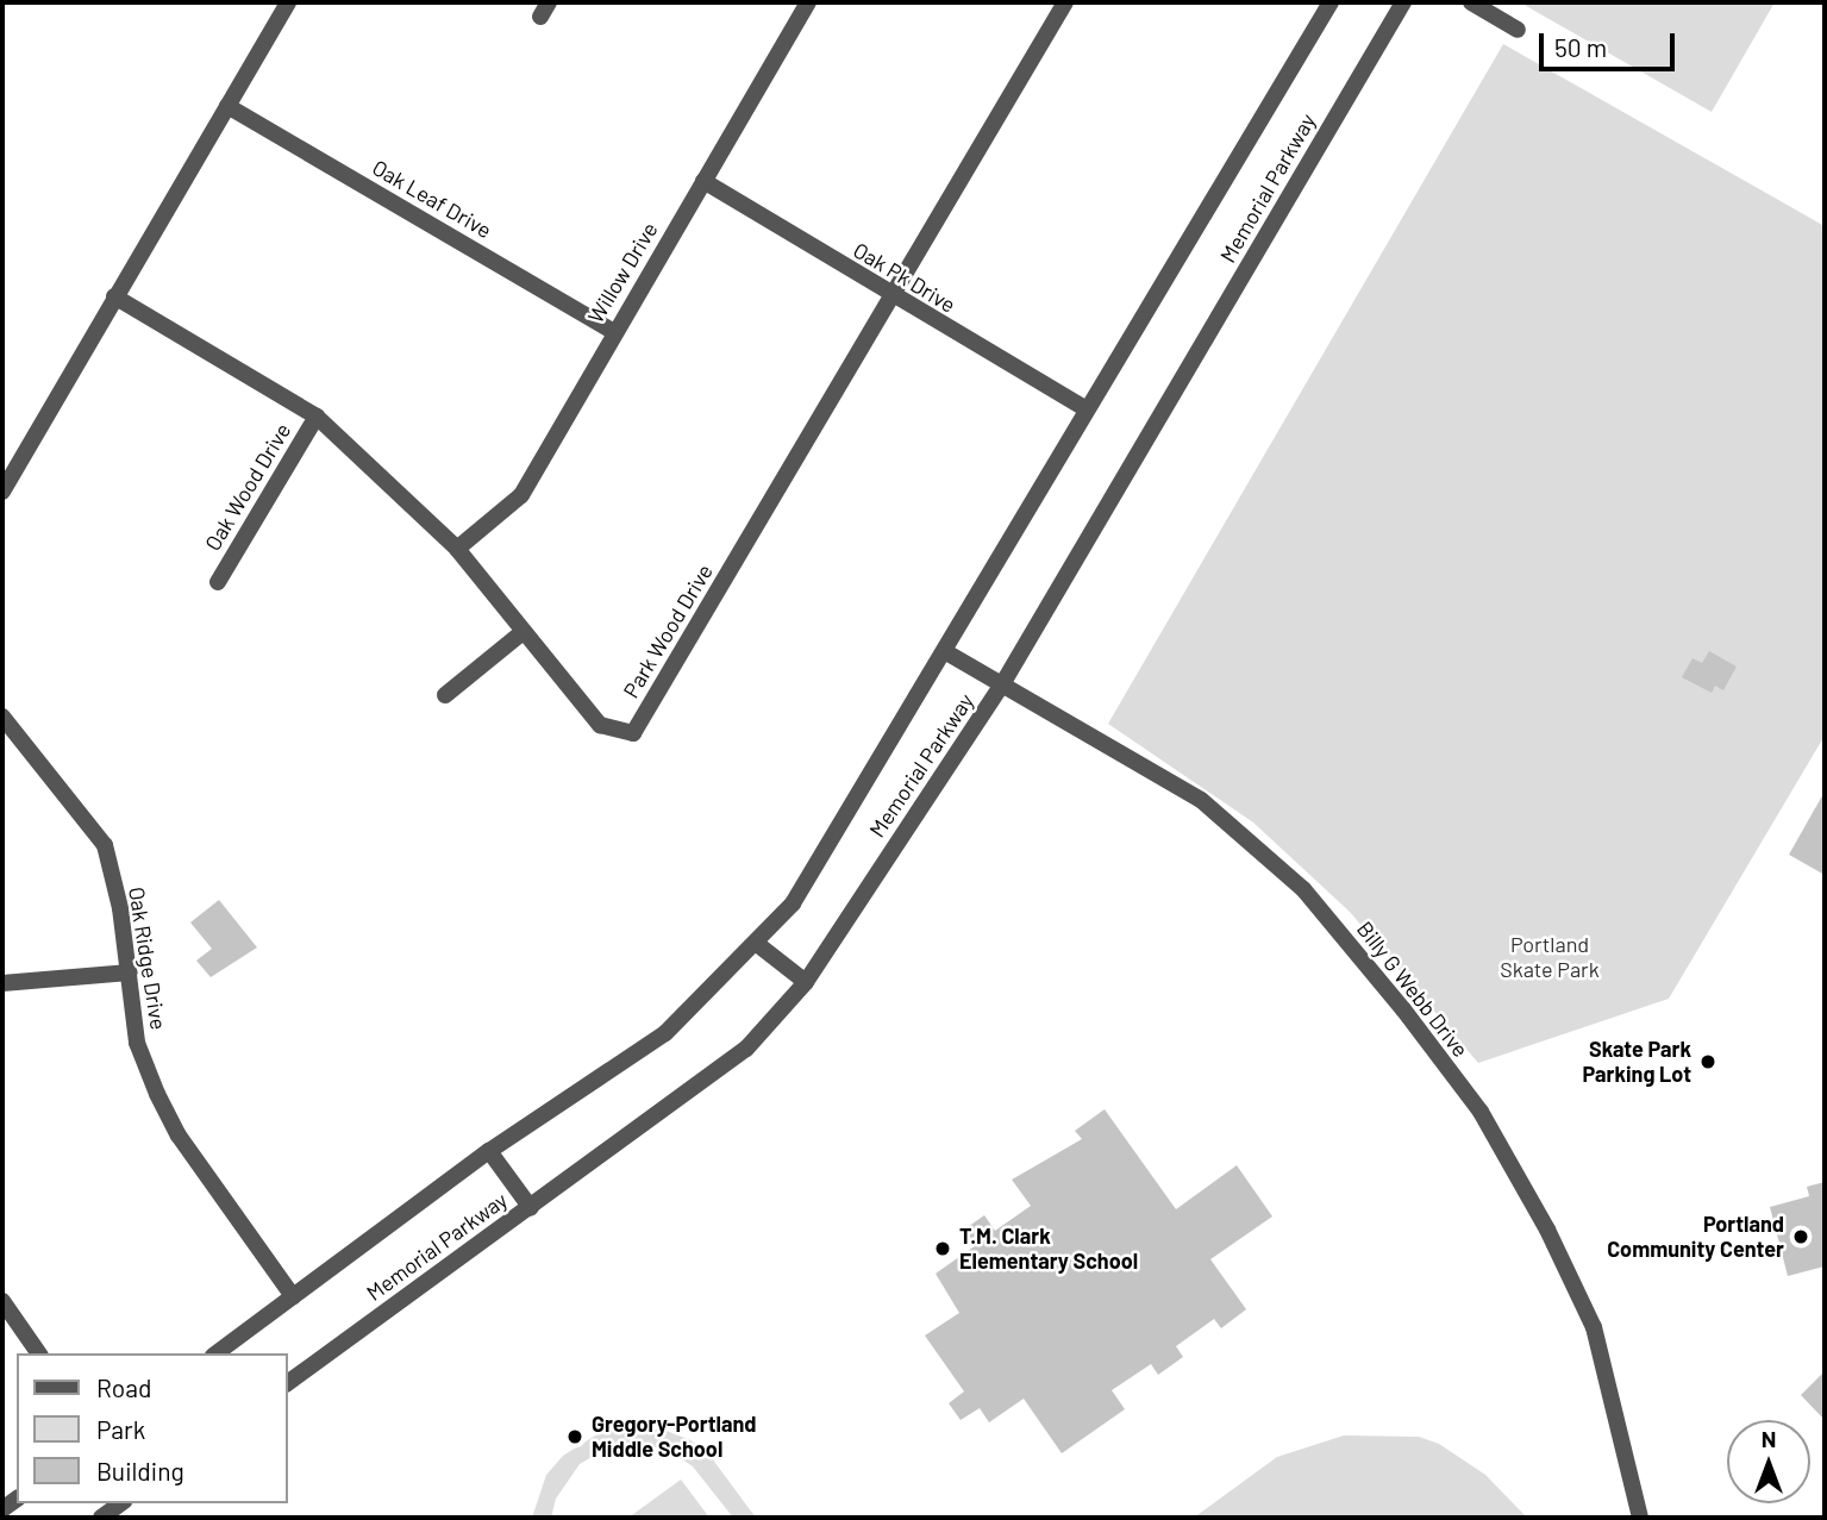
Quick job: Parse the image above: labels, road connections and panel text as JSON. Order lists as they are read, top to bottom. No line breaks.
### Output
{"streets":{"street":["Memorial Parkway","Oak Leaf Drive","Willow Drive","Oak Pk Drive","Oak Wood Drive","Park Wood Drive","Oak Ridge Drive","Billy G Webb Drive"]},"crossings":[["Memorial Parkway","Oak Pk Drive"],["Memorial Parkway","Oak Ridge Drive"],["Memorial Parkway","Billy G Webb Drive"],["Oak Leaf Drive","Willow Drive"],["Willow Drive","Oak Pk Drive"],["Willow Drive","Park Wood Drive"],["Oak Pk Drive","Park Wood Drive"],["Oak Wood Drive","Park Wood Drive"]],"parks":["Portland Skate Park"],"places":["Skate Park Parking Lot","Portland Community Center","T.M. Clark Elementary School","Gregory-Portland Middle School"],"legend":["Road","Park","Building"],"scale_bar":"50 m","north":"top"}
